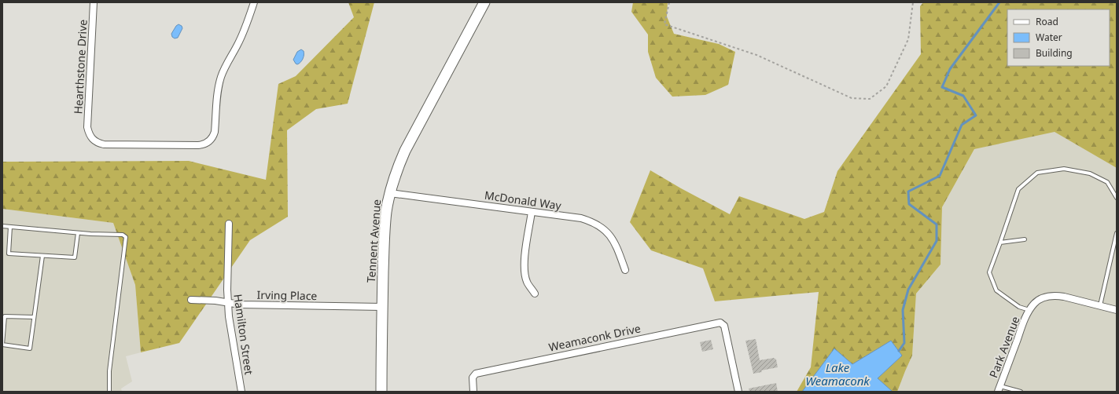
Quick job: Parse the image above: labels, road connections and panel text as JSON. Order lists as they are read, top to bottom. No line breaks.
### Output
{"streets":{"main road":["Tennent Avenue"],"street":["Hearthstone Drive","McDonald Way","Irving Place","Hamilton Street","Weamaconk Drive","Park Avenue"]},"crossings":[["McDonald Way","Tennent Avenue"],["Tennent Avenue","Irving Place"],["Irving Place","Hamilton Street"]],"water":["Lake Weamaconk"],"legend":["Road","Water","Building"]}
